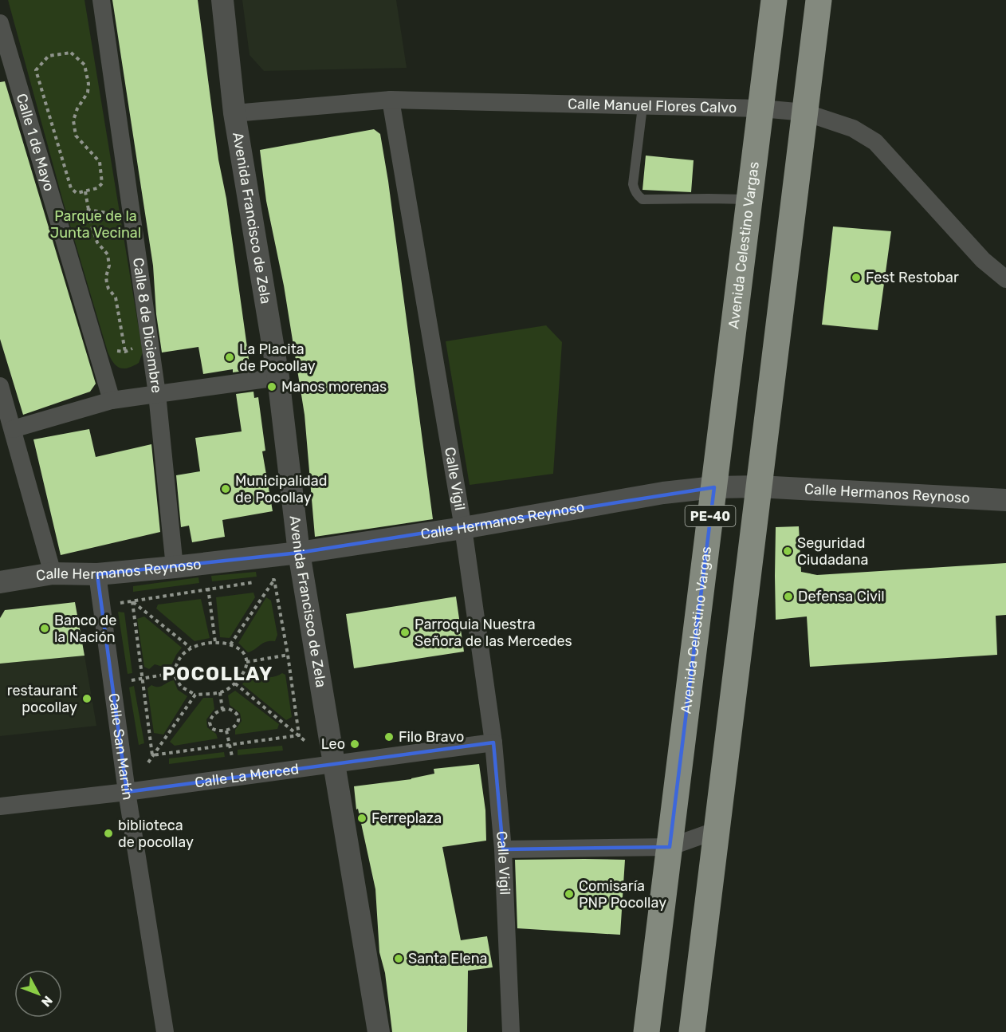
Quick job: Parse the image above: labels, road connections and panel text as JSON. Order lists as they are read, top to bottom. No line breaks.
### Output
{"streets":{"highway":["Avenida Celestino Vargas","PE-40"],"street":["Calle Manuel Flores Calvo","Calle 1 de Mayo","Avenida Francisco de Zela","Calle 8 de Diciembre","Calle Vigil","Calle Hermanos Reynoso","Calle San Martín","Calle La Merced"]},"crossings":[["Calle Manuel Flores Calvo","Avenida Francisco de Zela"],["Calle Manuel Flores Calvo","Avenida Celestino Vargas"],["Calle Manuel Flores Calvo","Calle Vigil"],["Calle Manuel Flores Calvo","PE-40"],["Avenida Francisco de Zela","Calle Hermanos Reynoso"],["Avenida Francisco de Zela","Calle La Merced"],["Avenida Celestino Vargas","Calle Hermanos Reynoso"],["Calle 8 de Diciembre","Calle Hermanos Reynoso"],["Calle Vigil","Calle Hermanos Reynoso"],["Calle Vigil","Calle La Merced"],["Calle Hermanos Reynoso","PE-40"],["Calle Hermanos Reynoso","Calle San Martín"],["Calle San Martín","Calle La Merced"]],"districts":["POCOLLAY"],"parks":["Parque de la Junta Vecinal"],"places":["Fest Restobar","La Placita de Pocollay","Manos morenas","Municipalidad de Pocollay","Seguridad Ciudadana","Defensa Civil","Banco de la Nación","Parroquia Nuestra Señora de las Mercedes","restaurant pocollay","Filo Bravo","Leo","Ferreplaza","biblioteca de pocollay","Comisaría PNP Pocollay","Santa Elena"],"north":"bottom right"}
